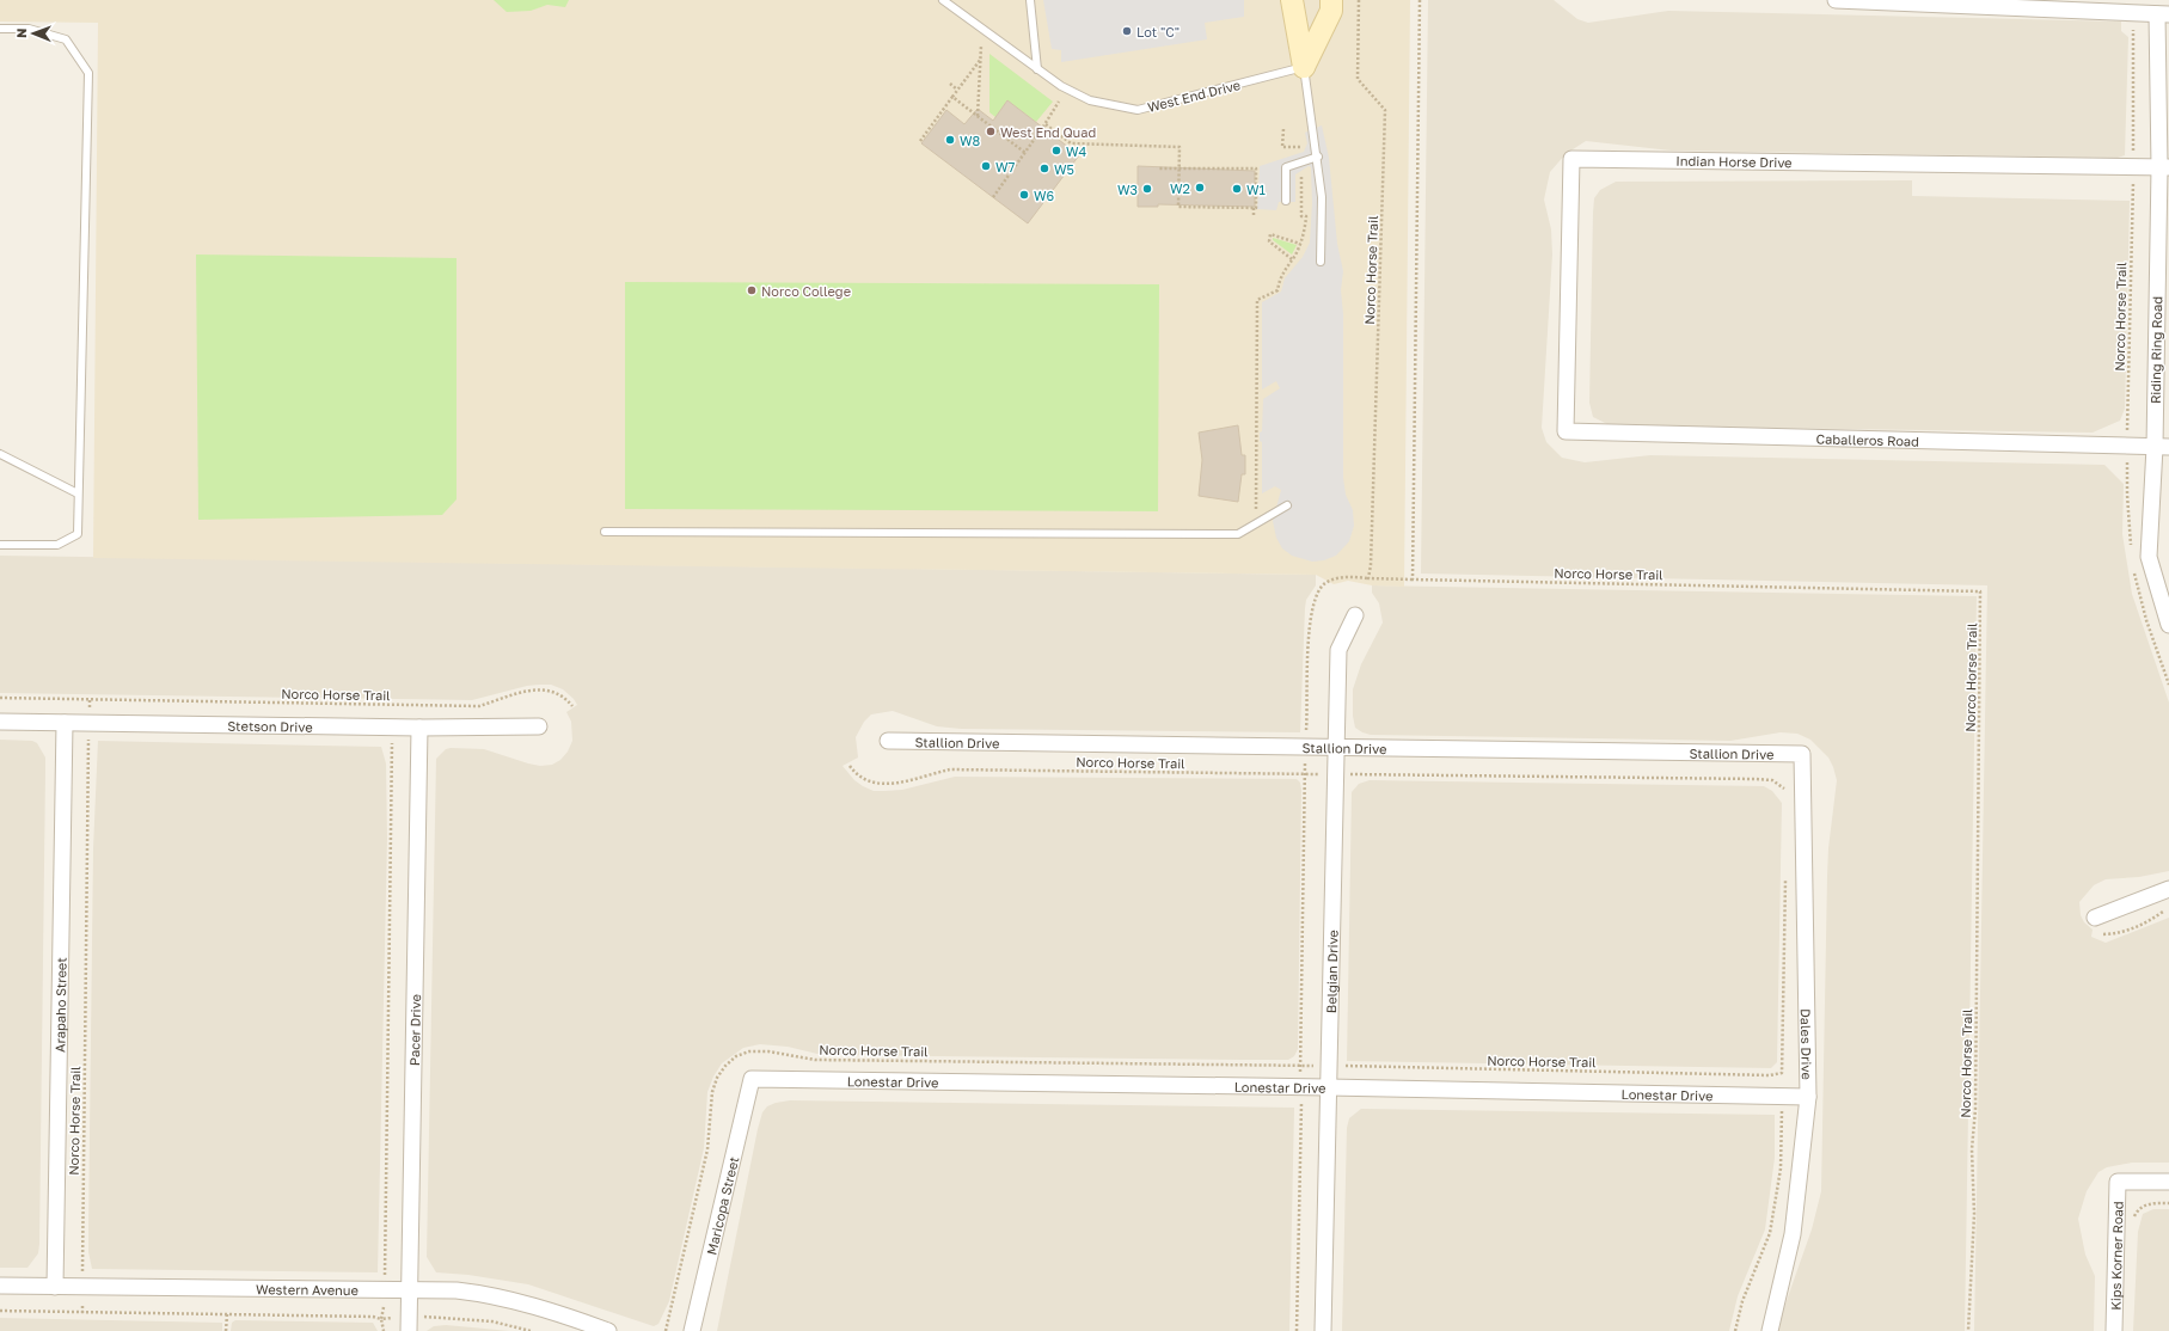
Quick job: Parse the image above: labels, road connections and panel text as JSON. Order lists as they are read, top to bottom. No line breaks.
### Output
{"streets":{"street":["Indian Horse Drive","Riding Ring Road","Caballeros Road","Stetson Drive","Stallion Drive","Belgian Drive","Arapaho Street","Pacer Drive","Dales Drive","Lonestar Drive","Maricopa Street","Kips Korner Road","Western Avenue"],"lane":["West End Drive"],"path":["Norco Horse Trail"]},"crossings":[["Indian Horse Drive","Norco Horse Trail"],["Indian Horse Drive","Riding Ring Road"],["Indian Horse Drive","Caballeros Road"],["Norco Horse Trail","Caballeros Road"],["Norco Horse Trail","Stetson Drive"],["Norco Horse Trail","Stallion Drive"],["Norco Horse Trail","Belgian Drive"],["Norco Horse Trail","Lonestar Drive"],["Norco Horse Trail","Western Avenue"],["Riding Ring Road","Caballeros Road"],["Stetson Drive","Arapaho Street"],["Stetson Drive","Pacer Drive"],["Stallion Drive","Belgian Drive"],["Stallion Drive","Dales Drive"],["Belgian Drive","Lonestar Drive"],["Arapaho Street","Western Avenue"],["Pacer Drive","Western Avenue"],["Dales Drive","Lonestar Drive"],["Lonestar Drive","Maricopa Street"]],"places":["Lot \"C\"","West End Quad","W8","W4","W7","W5","W2","W3","W1","W6","Norco College"],"north":"left"}
